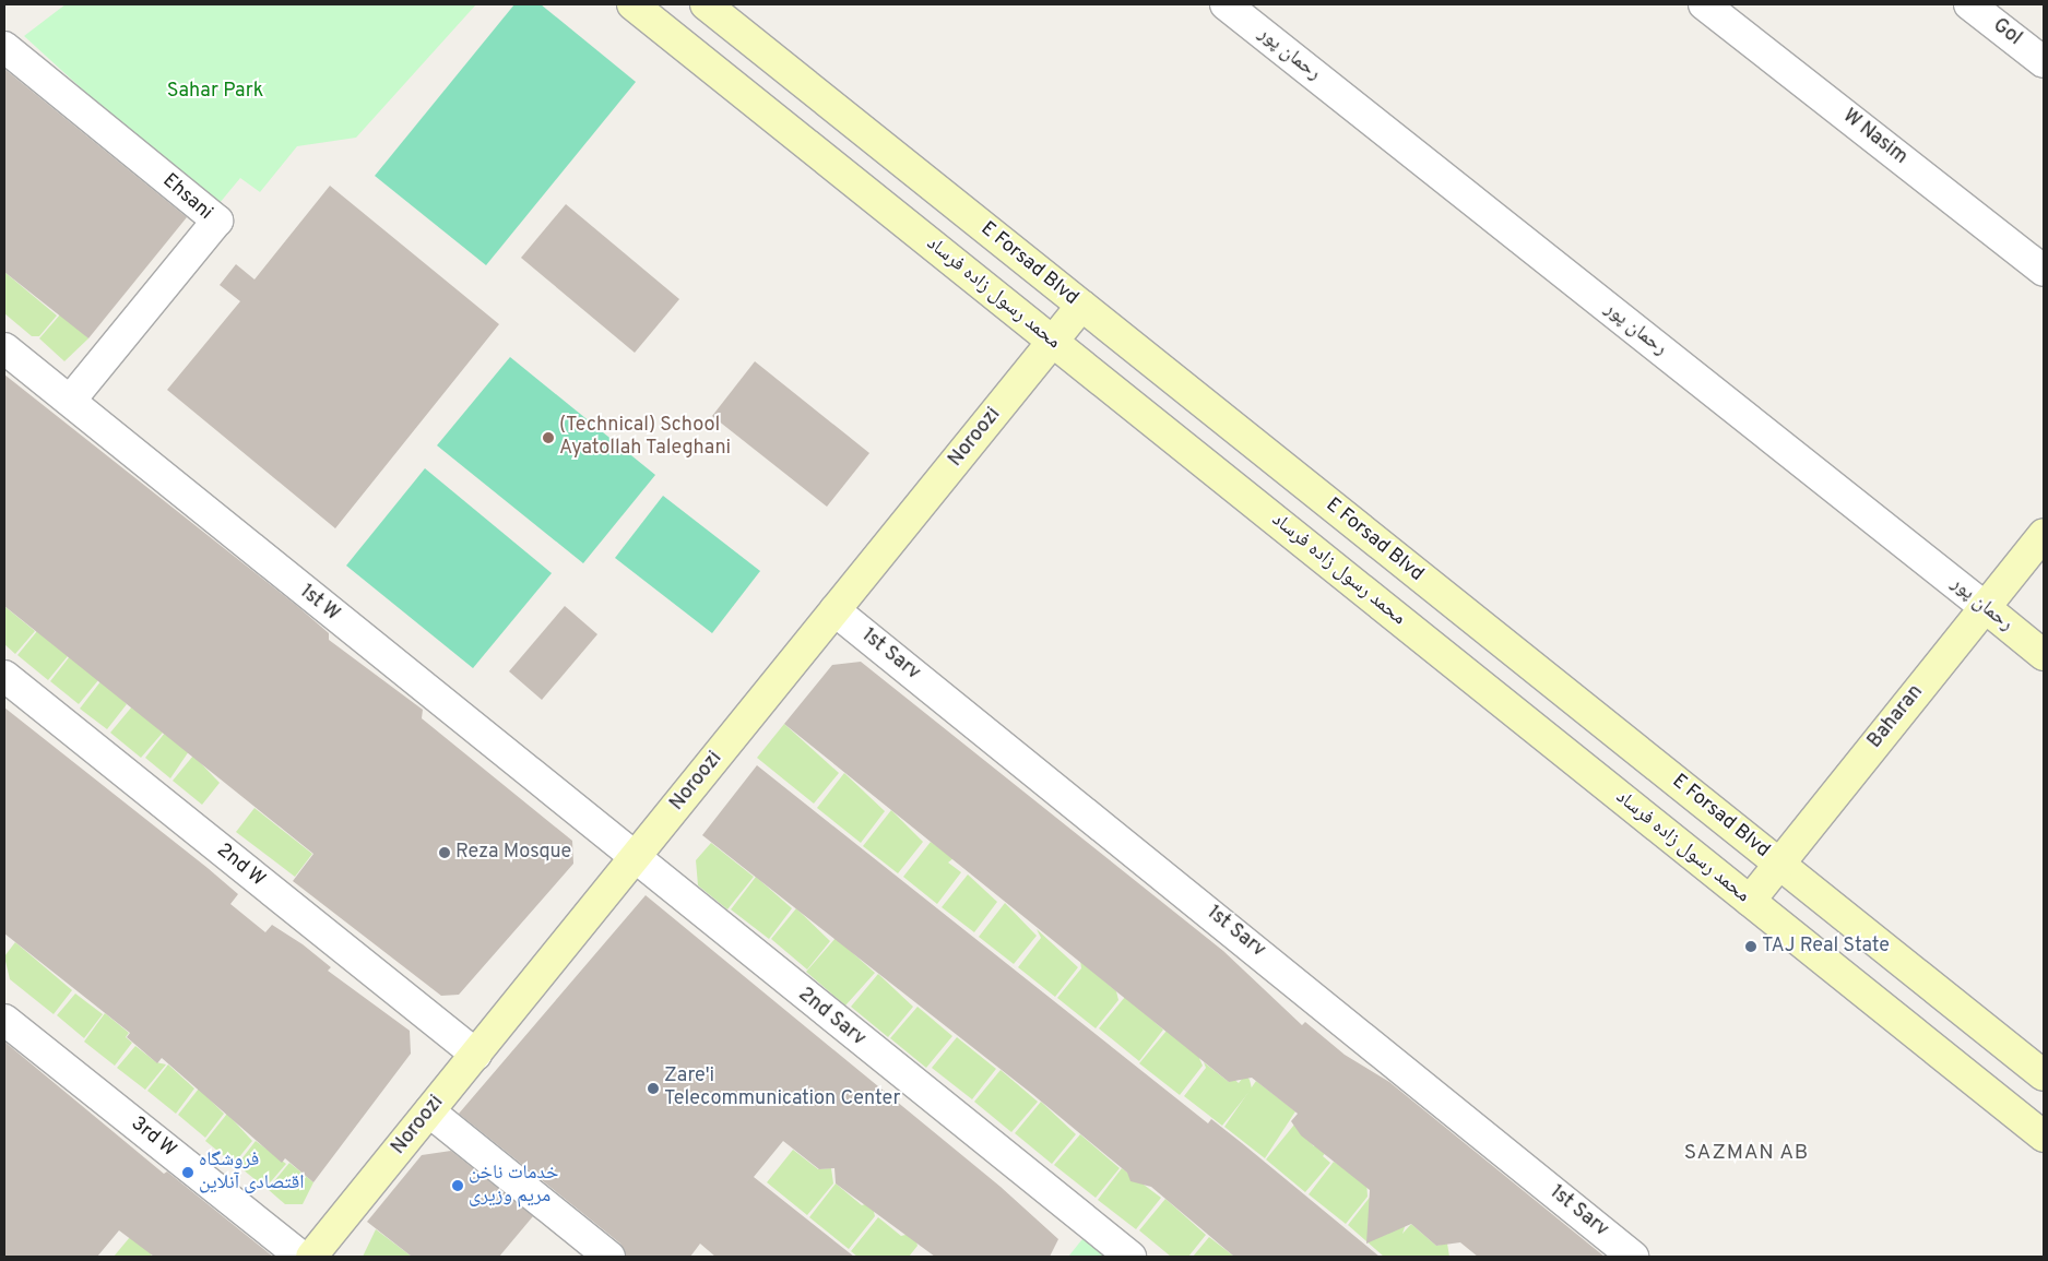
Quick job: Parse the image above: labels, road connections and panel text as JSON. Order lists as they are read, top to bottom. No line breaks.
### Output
{"streets":{"street":["Gol","رحمان پور","W Nasim","Ehsani","E Forsad Blvd","محمد رسول زاده فرساد","Noroozi","1st W","1st Sarv","Baharan","2nd W","2nd Sarv","3rd W"]},"crossings":[["رحمان پور","Baharan"],["Ehsani","1st W"],["E Forsad Blvd","Noroozi"],["E Forsad Blvd","Baharan"],["محمد رسول زاده فرساد","Noroozi"],["محمد رسول زاده فرساد","Baharan"],["Noroozi","1st W"],["Noroozi","1st Sarv"],["Noroozi","2nd W"],["Noroozi","2nd Sarv"],["1st W","2nd Sarv"]],"districts":["SAZMAN AB"],"parks":["Sahar Park"],"places":["(Technical) School Ayatollah Taleghani","Reza Mosque","TAJ Real State","Zare'i Telecommunication Center","فروشگاه اقتصادی آنلاین","خدمات ناخن مریم وزیری"]}
